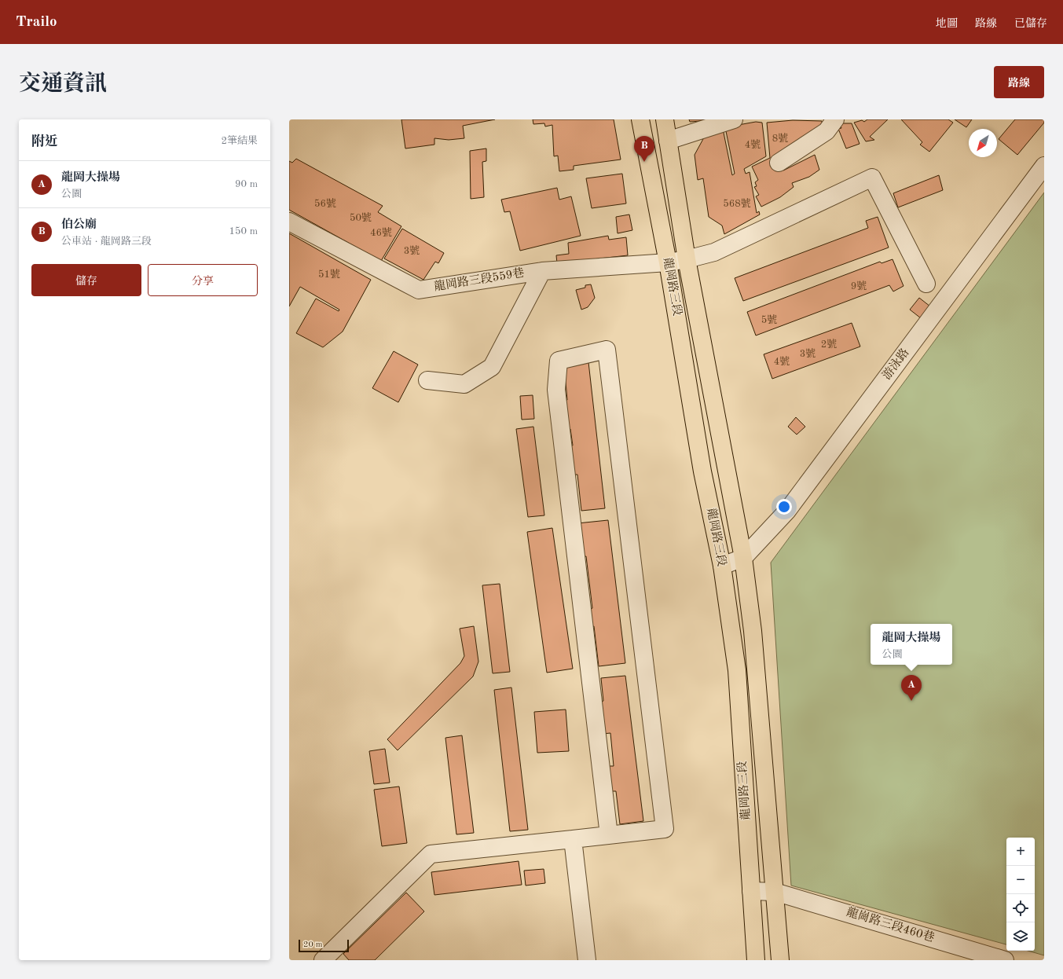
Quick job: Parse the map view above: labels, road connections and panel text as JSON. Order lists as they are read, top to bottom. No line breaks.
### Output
{"streets":{"main road":["龍岡路三段"],"street":["龍岡路三段559巷","游泳路","龍崗路三段460巷"]},"crossings":[["龍岡路三段559巷","龍岡路三段"],["龍岡路三段","游泳路"],["龍岡路三段","龍崗路三段460巷"]],"house_numbers":["8號","4號","56號","568號","50號","46號","3號","51號","9號","5號","2號","3號","4號"],"scale_bar":"20 m","north":"bottom left","page":{"header":"Trailo","nav":["地圖","路線","已儲存"],"title":"交通資訊","buttons":["路線",["儲存","分享"]],"heading":["附近","2筆結果"],"pins":["B","A"],"list":[{"mark":"A","name":"龍岡大操場","note":"公園","value":"90 m"},{"mark":"B","name":"伯公廟","note":"公車站 · 龍岡路三段","value":"150 m"}],"popup":["龍岡大操場","公園"],"map_buttons":["+","−"],"scale":"20 m"}}
